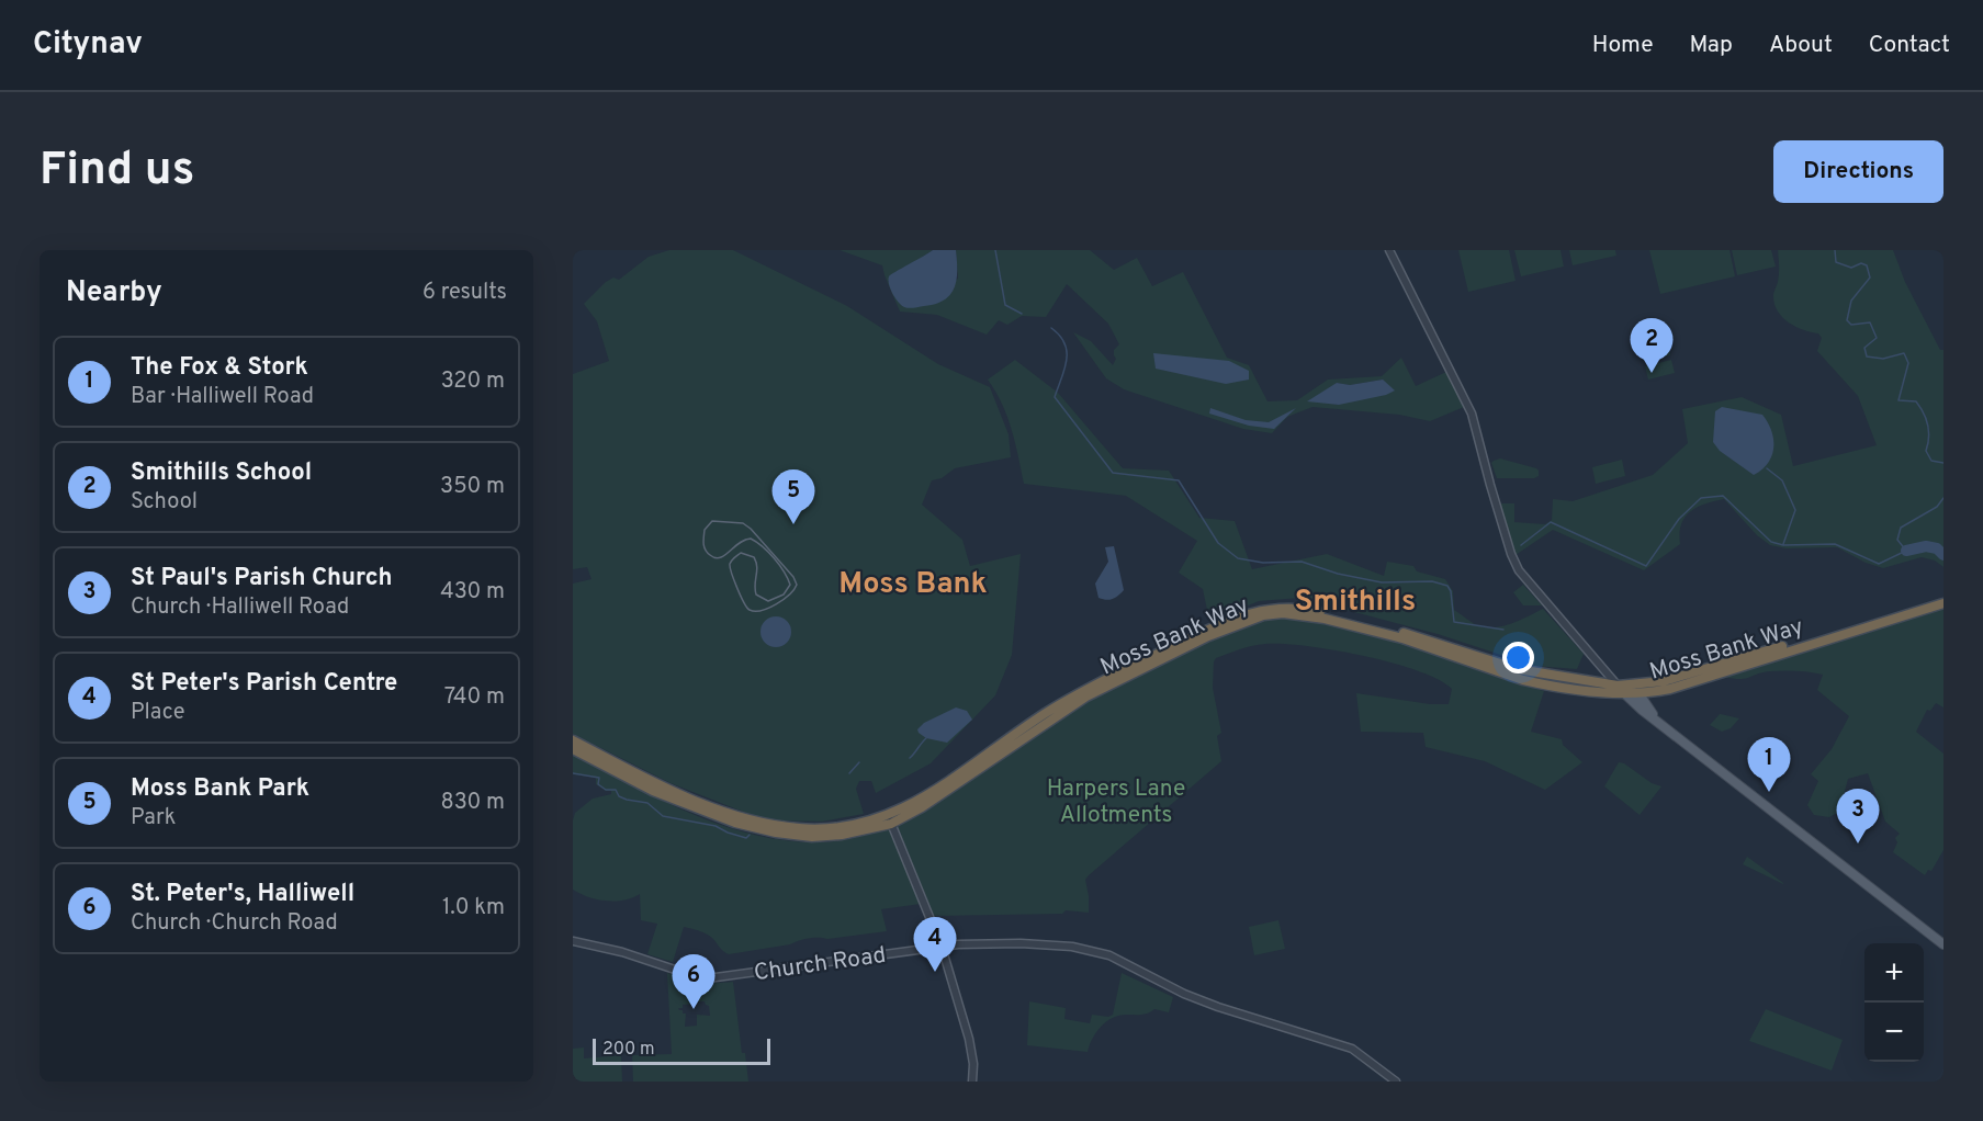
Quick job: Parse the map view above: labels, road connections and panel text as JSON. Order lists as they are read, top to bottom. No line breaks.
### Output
{"streets":{"highway":["Moss Bank Way"],"street":["Church Road"]},"districts":["Moss Bank","Smithills"],"parks":["Harpers Lane Allotments"],"scale_bar":"200 m","page":{"header":"Citynav","nav":["Home","Map","About","Contact"],"buttons":"Directions","title":"Find us","heading":["Nearby","6 results"],"pins":["2","5","1","3","4","6"],"list":[{"mark":"1","name":"The Fox & Stork","note":"Bar · Halliwell Road","value":"320 m"},{"mark":"2","name":"Smithills School","note":"School","value":"350 m"},{"mark":"3","name":"St Paul's Parish Church","note":"Church · Halliwell Road","value":"430 m"},{"mark":"4","name":"St Peter's Parish Centre","note":"Place","value":"740 m"},{"mark":"5","name":"Moss Bank Park","note":"Park","value":"830 m"},{"mark":"6","name":"St. Peter's, Halliwell","note":"Church · Church Road","value":"1.0 km"}],"map_buttons":["+","−"],"scale":"200 m"}}
